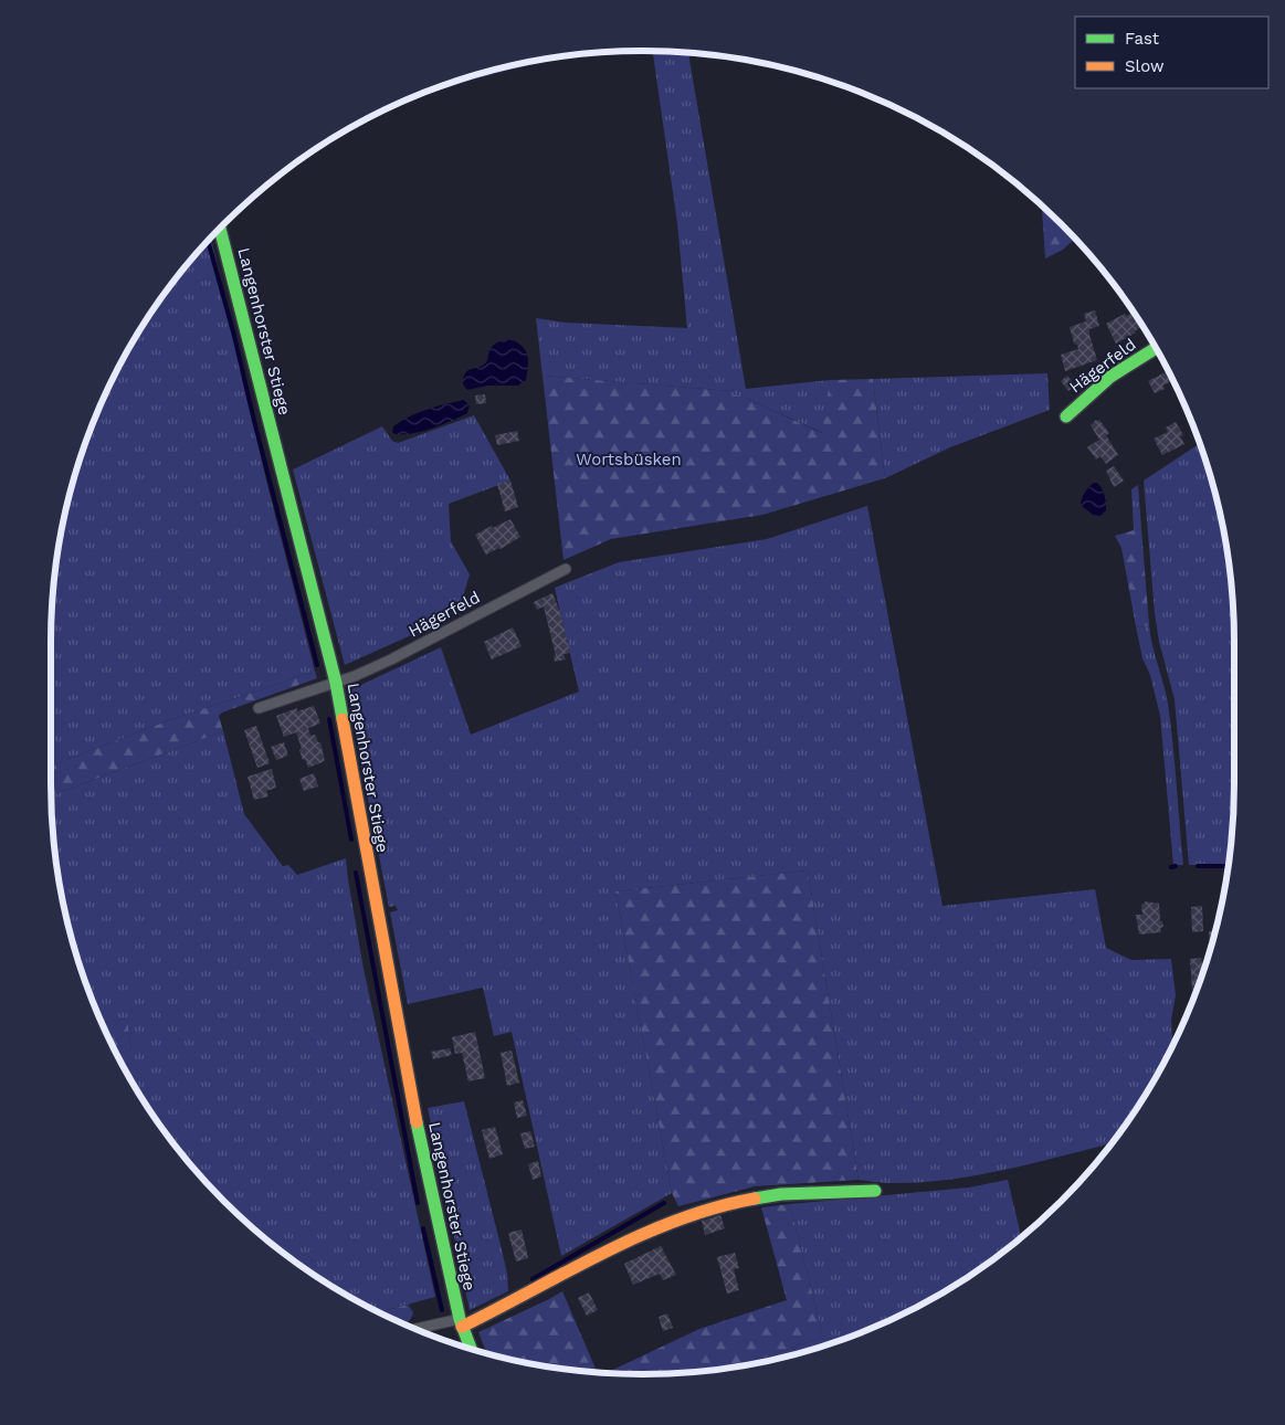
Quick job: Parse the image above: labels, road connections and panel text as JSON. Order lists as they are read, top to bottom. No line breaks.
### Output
{"streets":{"street":["Langenhorster Stiege","Hägerfeld"]},"crossings":[["Langenhorster Stiege","Hägerfeld"]],"parks":["Wortsbüsken"],"legend":["Fast","Slow"]}
